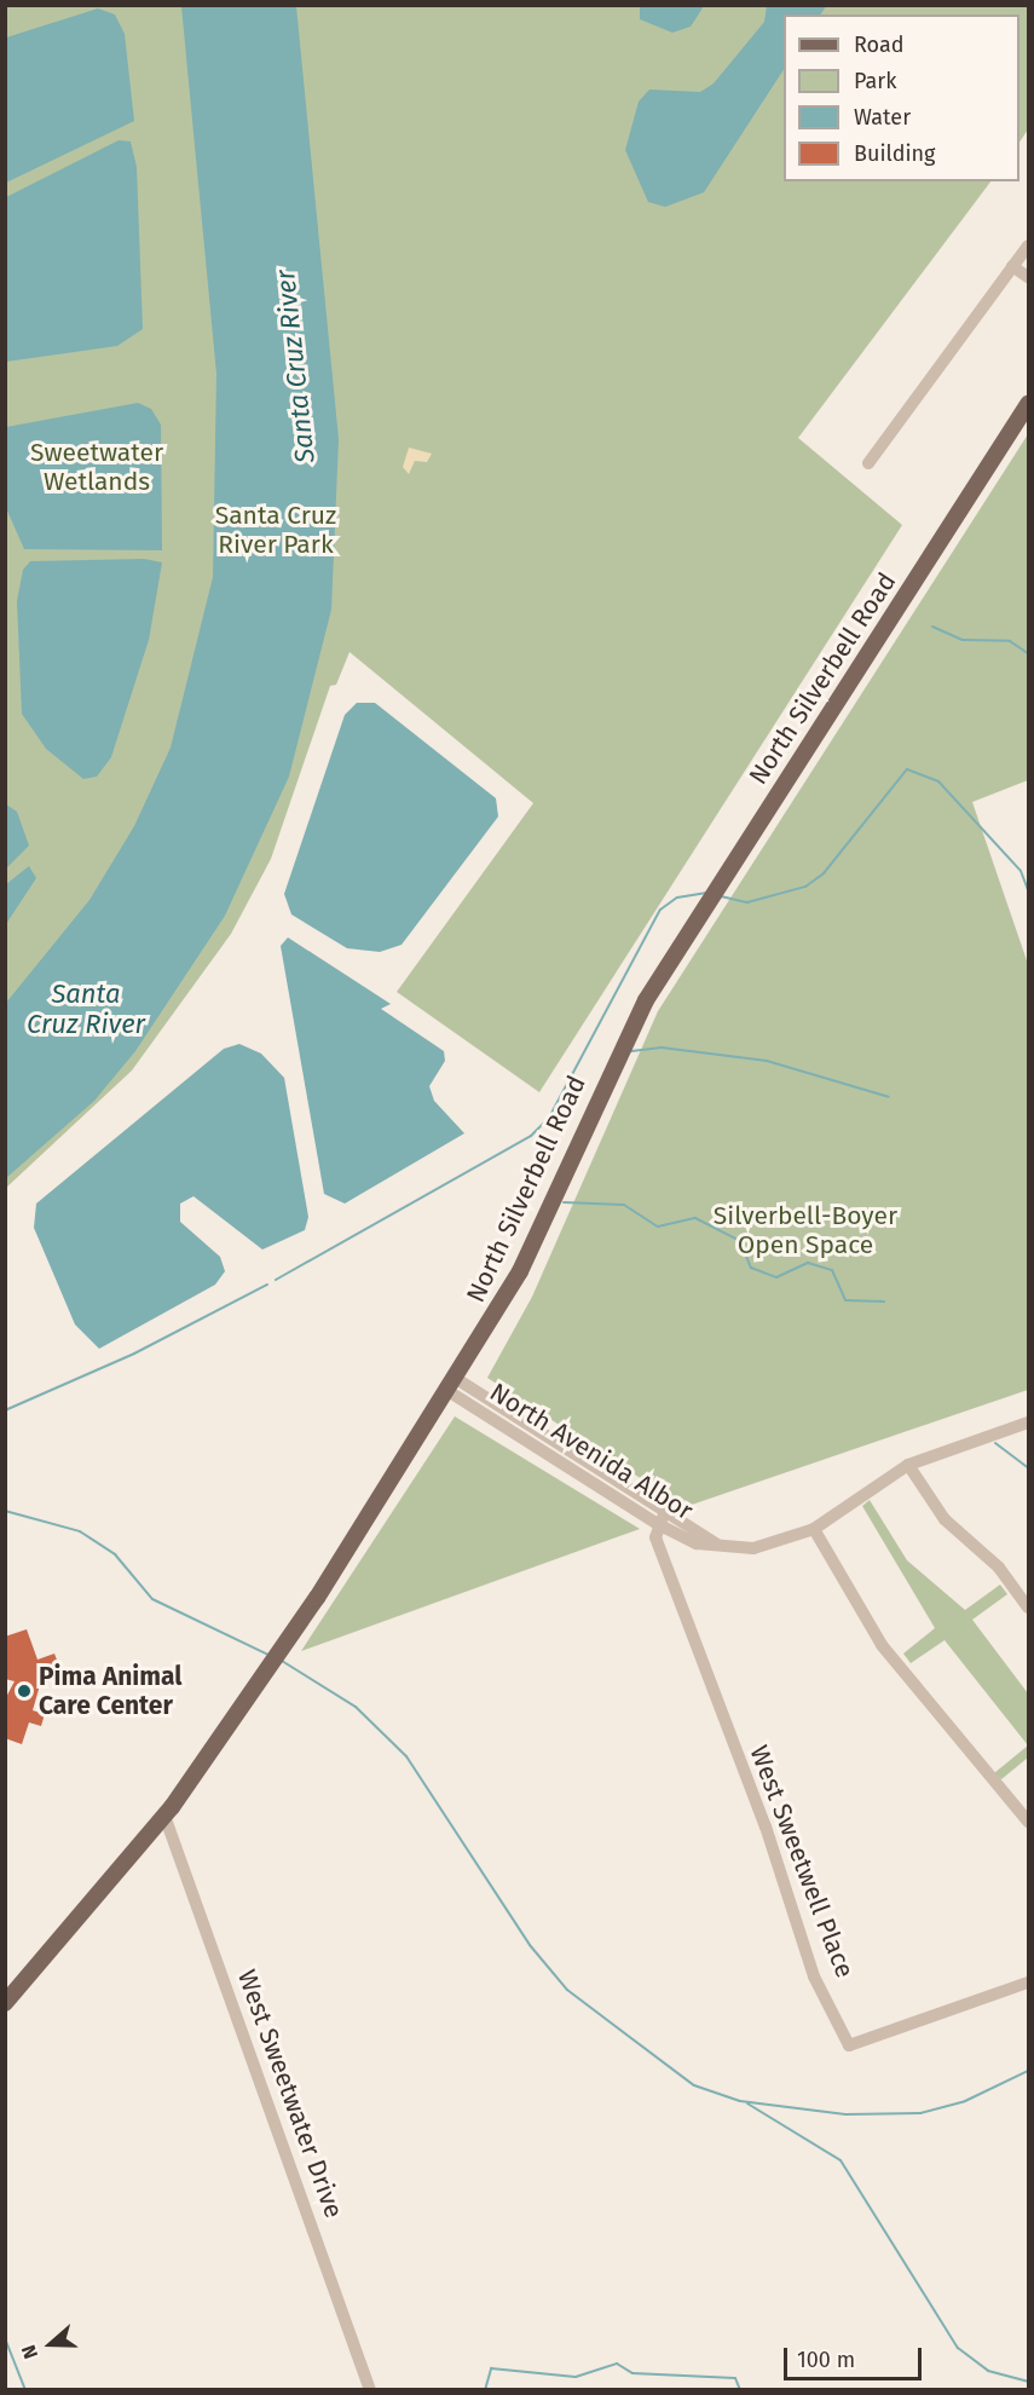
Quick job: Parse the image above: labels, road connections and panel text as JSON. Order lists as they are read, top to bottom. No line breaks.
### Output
{"streets":{"main road":["North Silverbell Road"],"street":["North Avenida Albor","West Sweetwell Place","West Sweetwater Drive"]},"crossings":[["North Silverbell Road","North Avenida Albor"],["North Silverbell Road","West Sweetwater Drive"],["North Avenida Albor","West Sweetwell Place"]],"water":["Santa Cruz River"],"parks":["Sweetwater Wetlands","Santa Cruz River Park","Silverbell-Boyer Open Space"],"places":["Pima Animal Care Center"],"legend":["Road","Park","Water","Building"],"scale_bar":"100 m","north":"left"}
